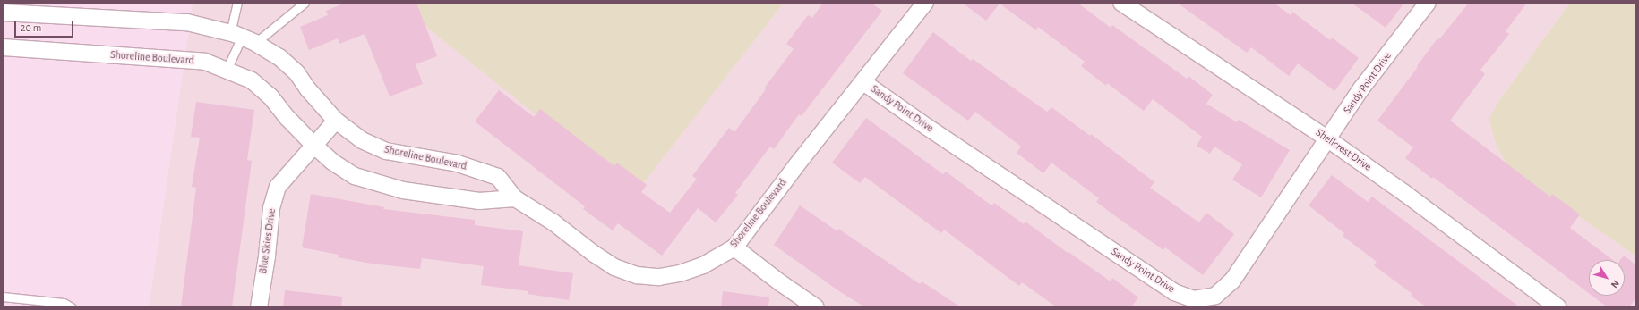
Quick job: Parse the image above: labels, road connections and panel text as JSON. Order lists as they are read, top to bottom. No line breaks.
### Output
{"streets":{"street":["Shoreline Boulevard","Sandy Point Drive","Shellcrest Drive","Blue Skies Drive"]},"crossings":[["Shoreline Boulevard","Sandy Point Drive"],["Shoreline Boulevard","Blue Skies Drive"],["Sandy Point Drive","Shellcrest Drive"]],"scale_bar":"20 m","north":"bottom right"}
